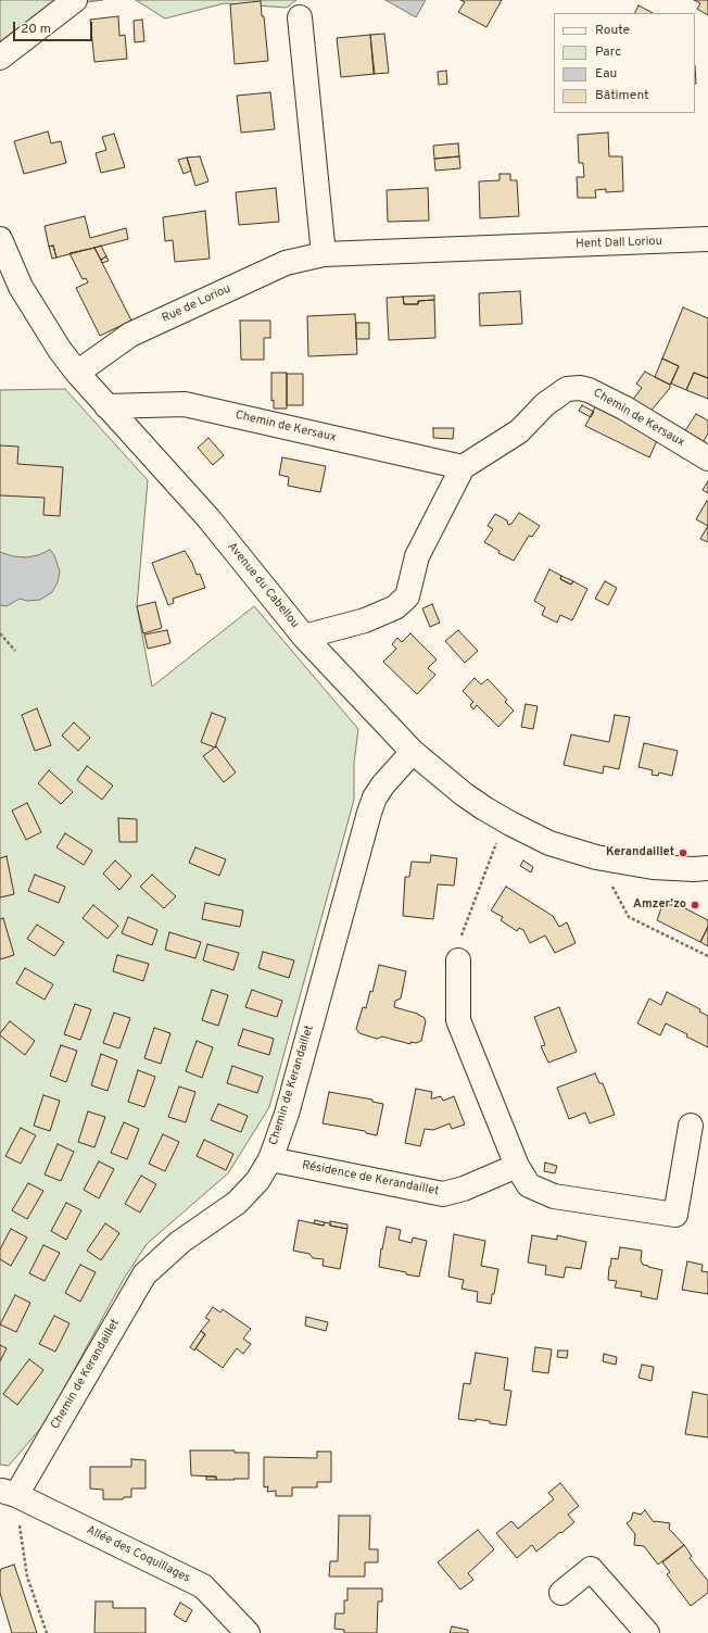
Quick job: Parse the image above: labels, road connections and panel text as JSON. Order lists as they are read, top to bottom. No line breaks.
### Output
{"streets":{"street":["Hent Dall Loriou","Rue de Loriou","Chemin de Kersaux","Avenue du Cabellou","Chemin de Kerandaillet","Résidence de Kerandaillet","Allée des Coquillages"]},"crossings":[["Hent Dall Loriou","Rue de Loriou"],["Rue de Loriou","Avenue du Cabellou"],["Chemin de Kersaux","Avenue du Cabellou"],["Avenue du Cabellou","Chemin de Kerandaillet"],["Chemin de Kerandaillet","Résidence de Kerandaillet"],["Chemin de Kerandaillet","Allée des Coquillages"]],"places":["Kerandaillet","Amzer’zo"],"legend":["Route","Parc","Eau","Bâtiment"],"scale_bar":"20 m"}
